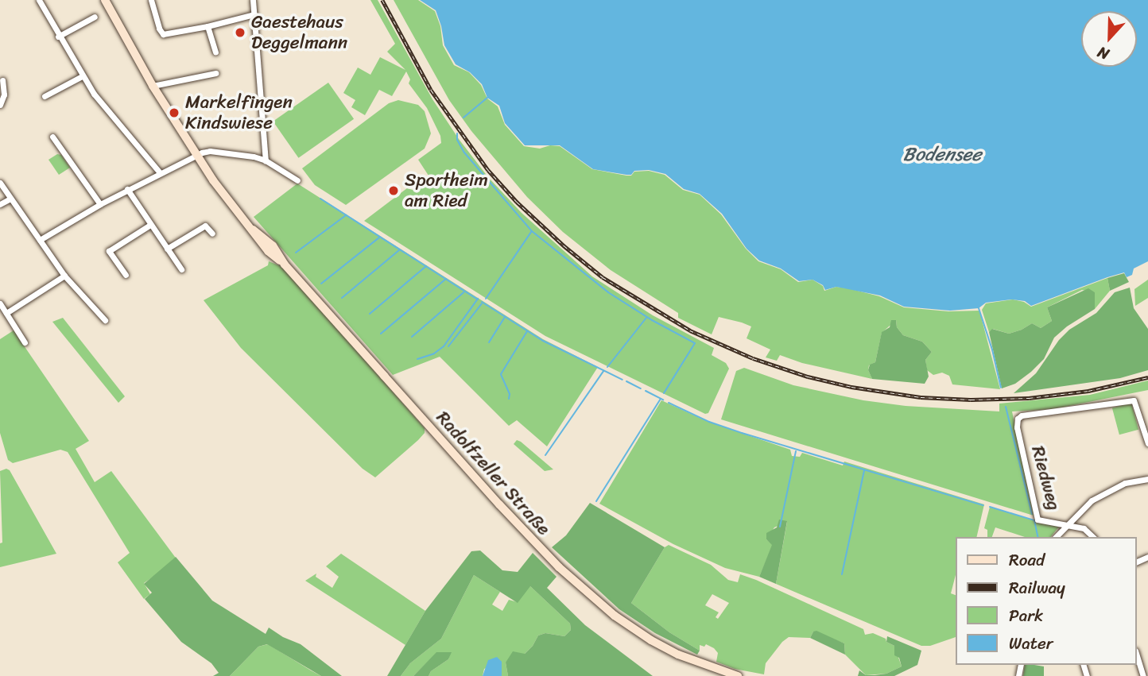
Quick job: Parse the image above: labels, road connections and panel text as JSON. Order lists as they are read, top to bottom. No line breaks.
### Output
{"streets":{"street":["Radolfzeller Straße","Riedweg"]},"water":["Bodensee"],"places":["Gaestehaus Deggelmann","Markelfingen Kindswiese","Sportheim am Ried"],"legend":["Road","Railway","Park","Water"],"north":"bottom"}
